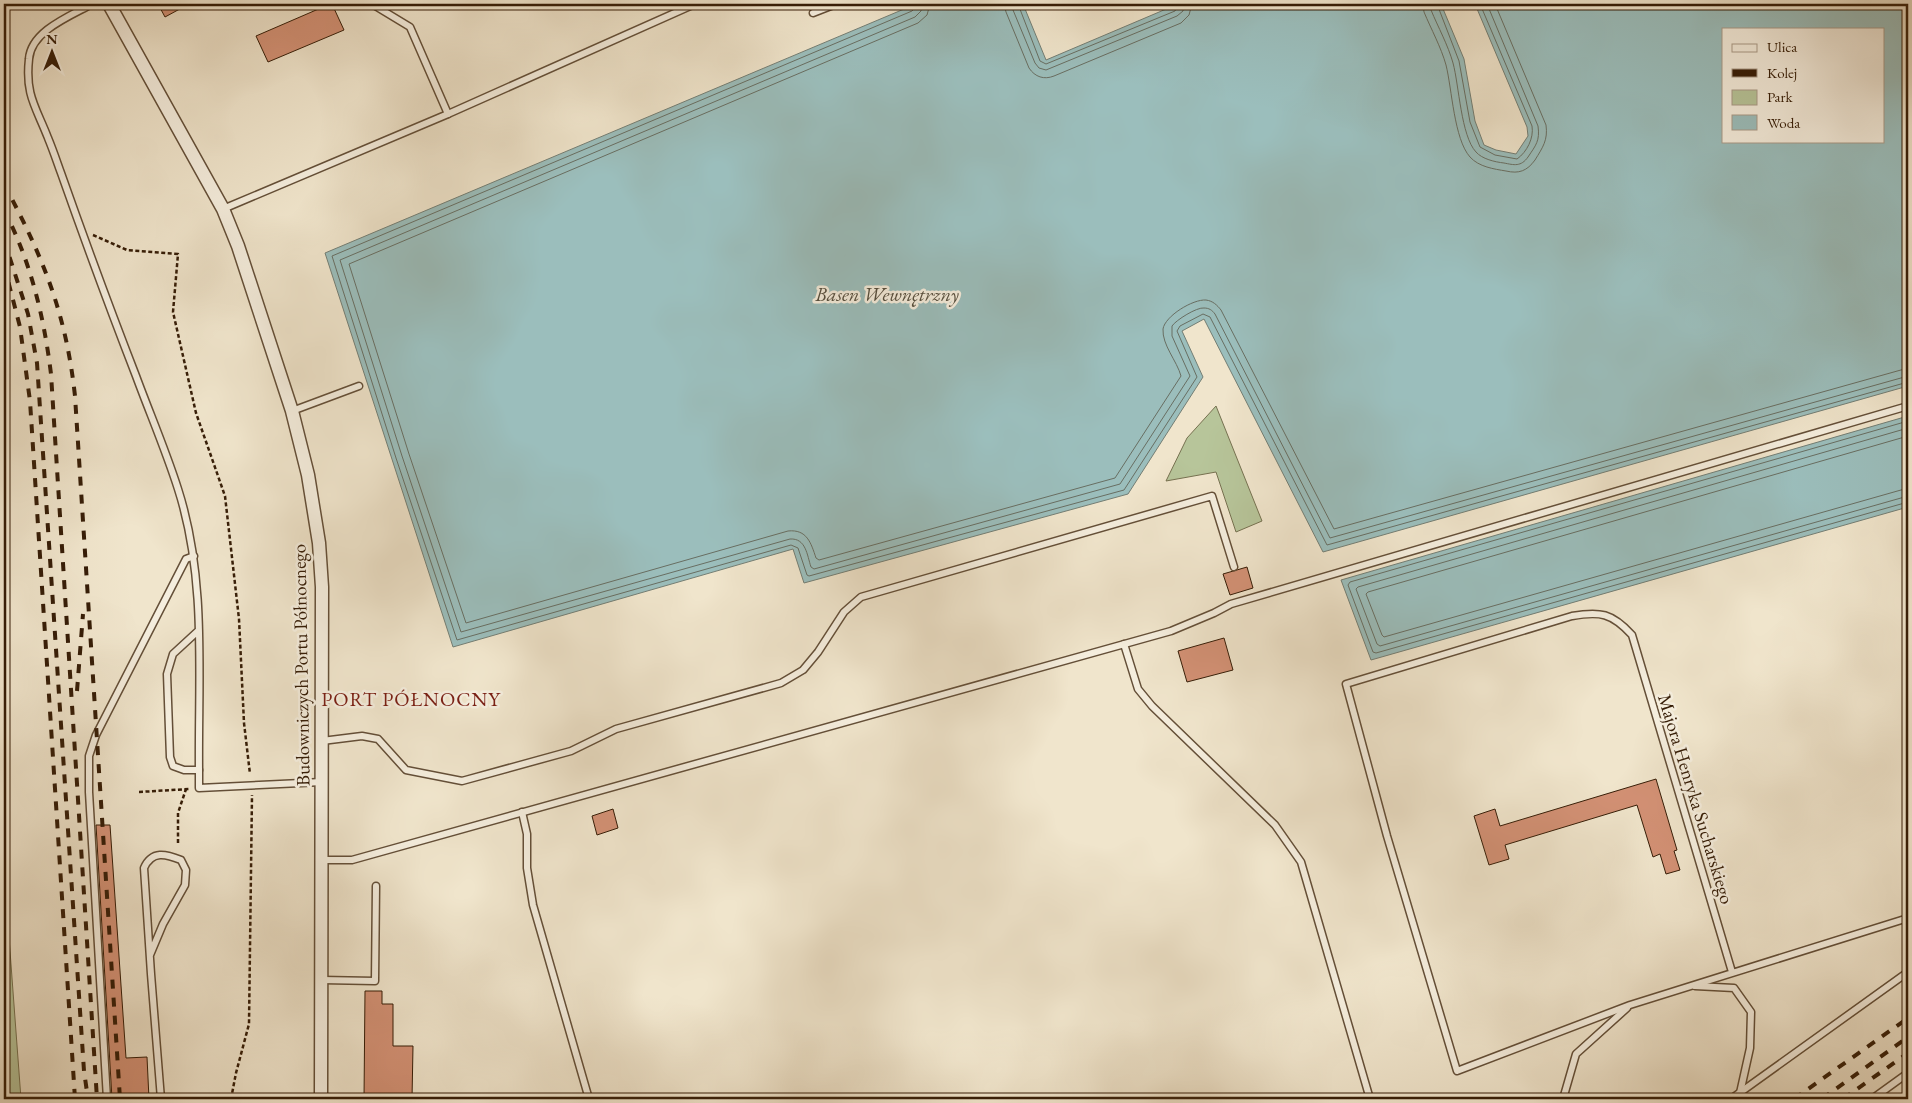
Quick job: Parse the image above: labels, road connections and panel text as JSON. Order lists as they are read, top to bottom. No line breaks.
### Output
{"streets":{"street":["Budowniczych Portu Północnego"],"lane":["Majora Henryka Sucharskiego"]},"districts":["PORT PÓŁNOCNY"],"water":["Basen Wewnętrzny"],"legend":["Ulica","Kolej","Park","Woda"],"north":"top"}
